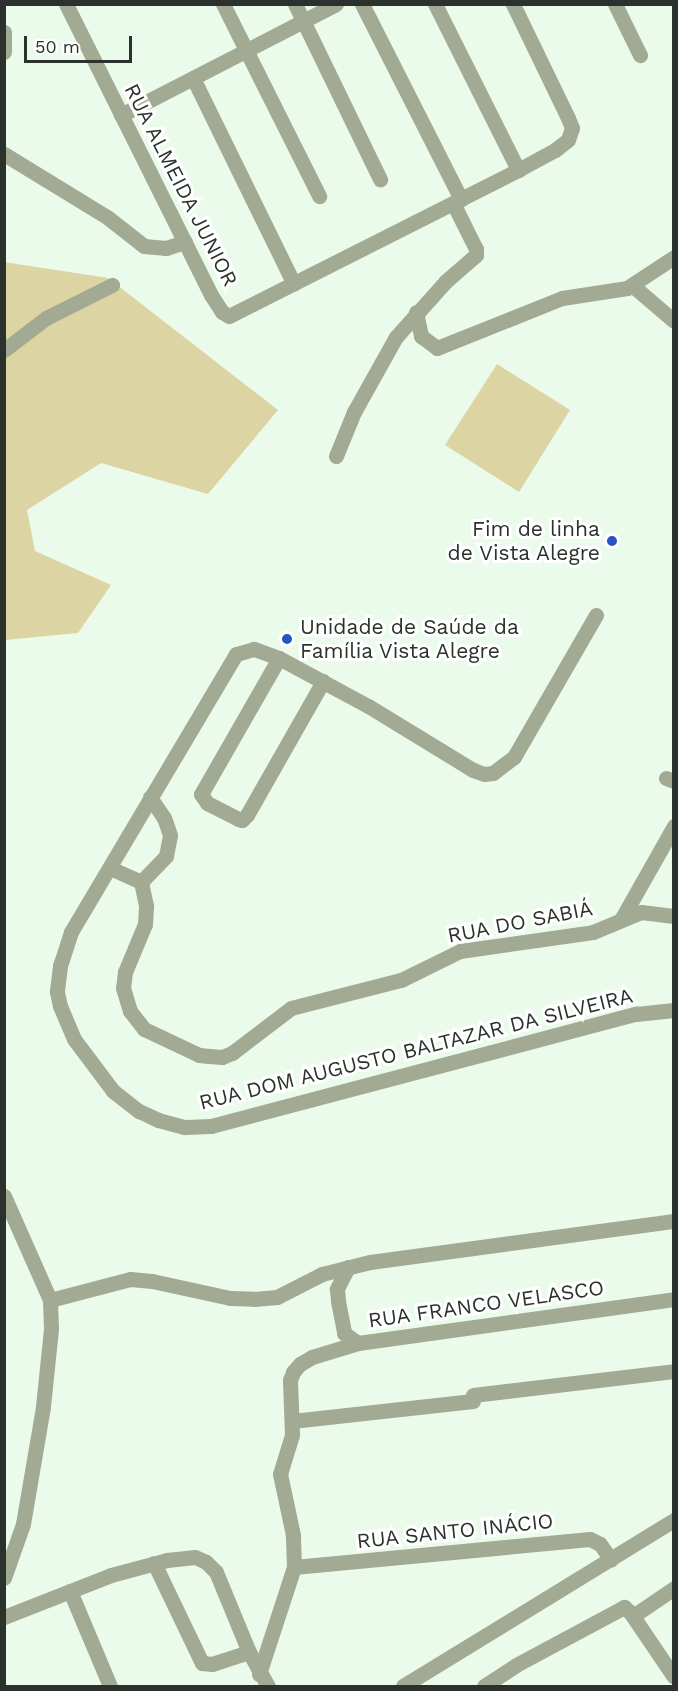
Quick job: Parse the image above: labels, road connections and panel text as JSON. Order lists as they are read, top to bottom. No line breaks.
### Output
{"streets":{"street":["RUA ALMEIDA JUNIOR","RUA DO SABIÁ","RUA DOM AUGUSTO BALTAZAR DA SILVEIRA","RUA FRANCO VELASCO","RUA SANTO INÁCIO"]},"places":["Fim de linha de Vista Alegre","Unidade de Saúde da Família Vista Alegre"],"scale_bar":"50 m"}
